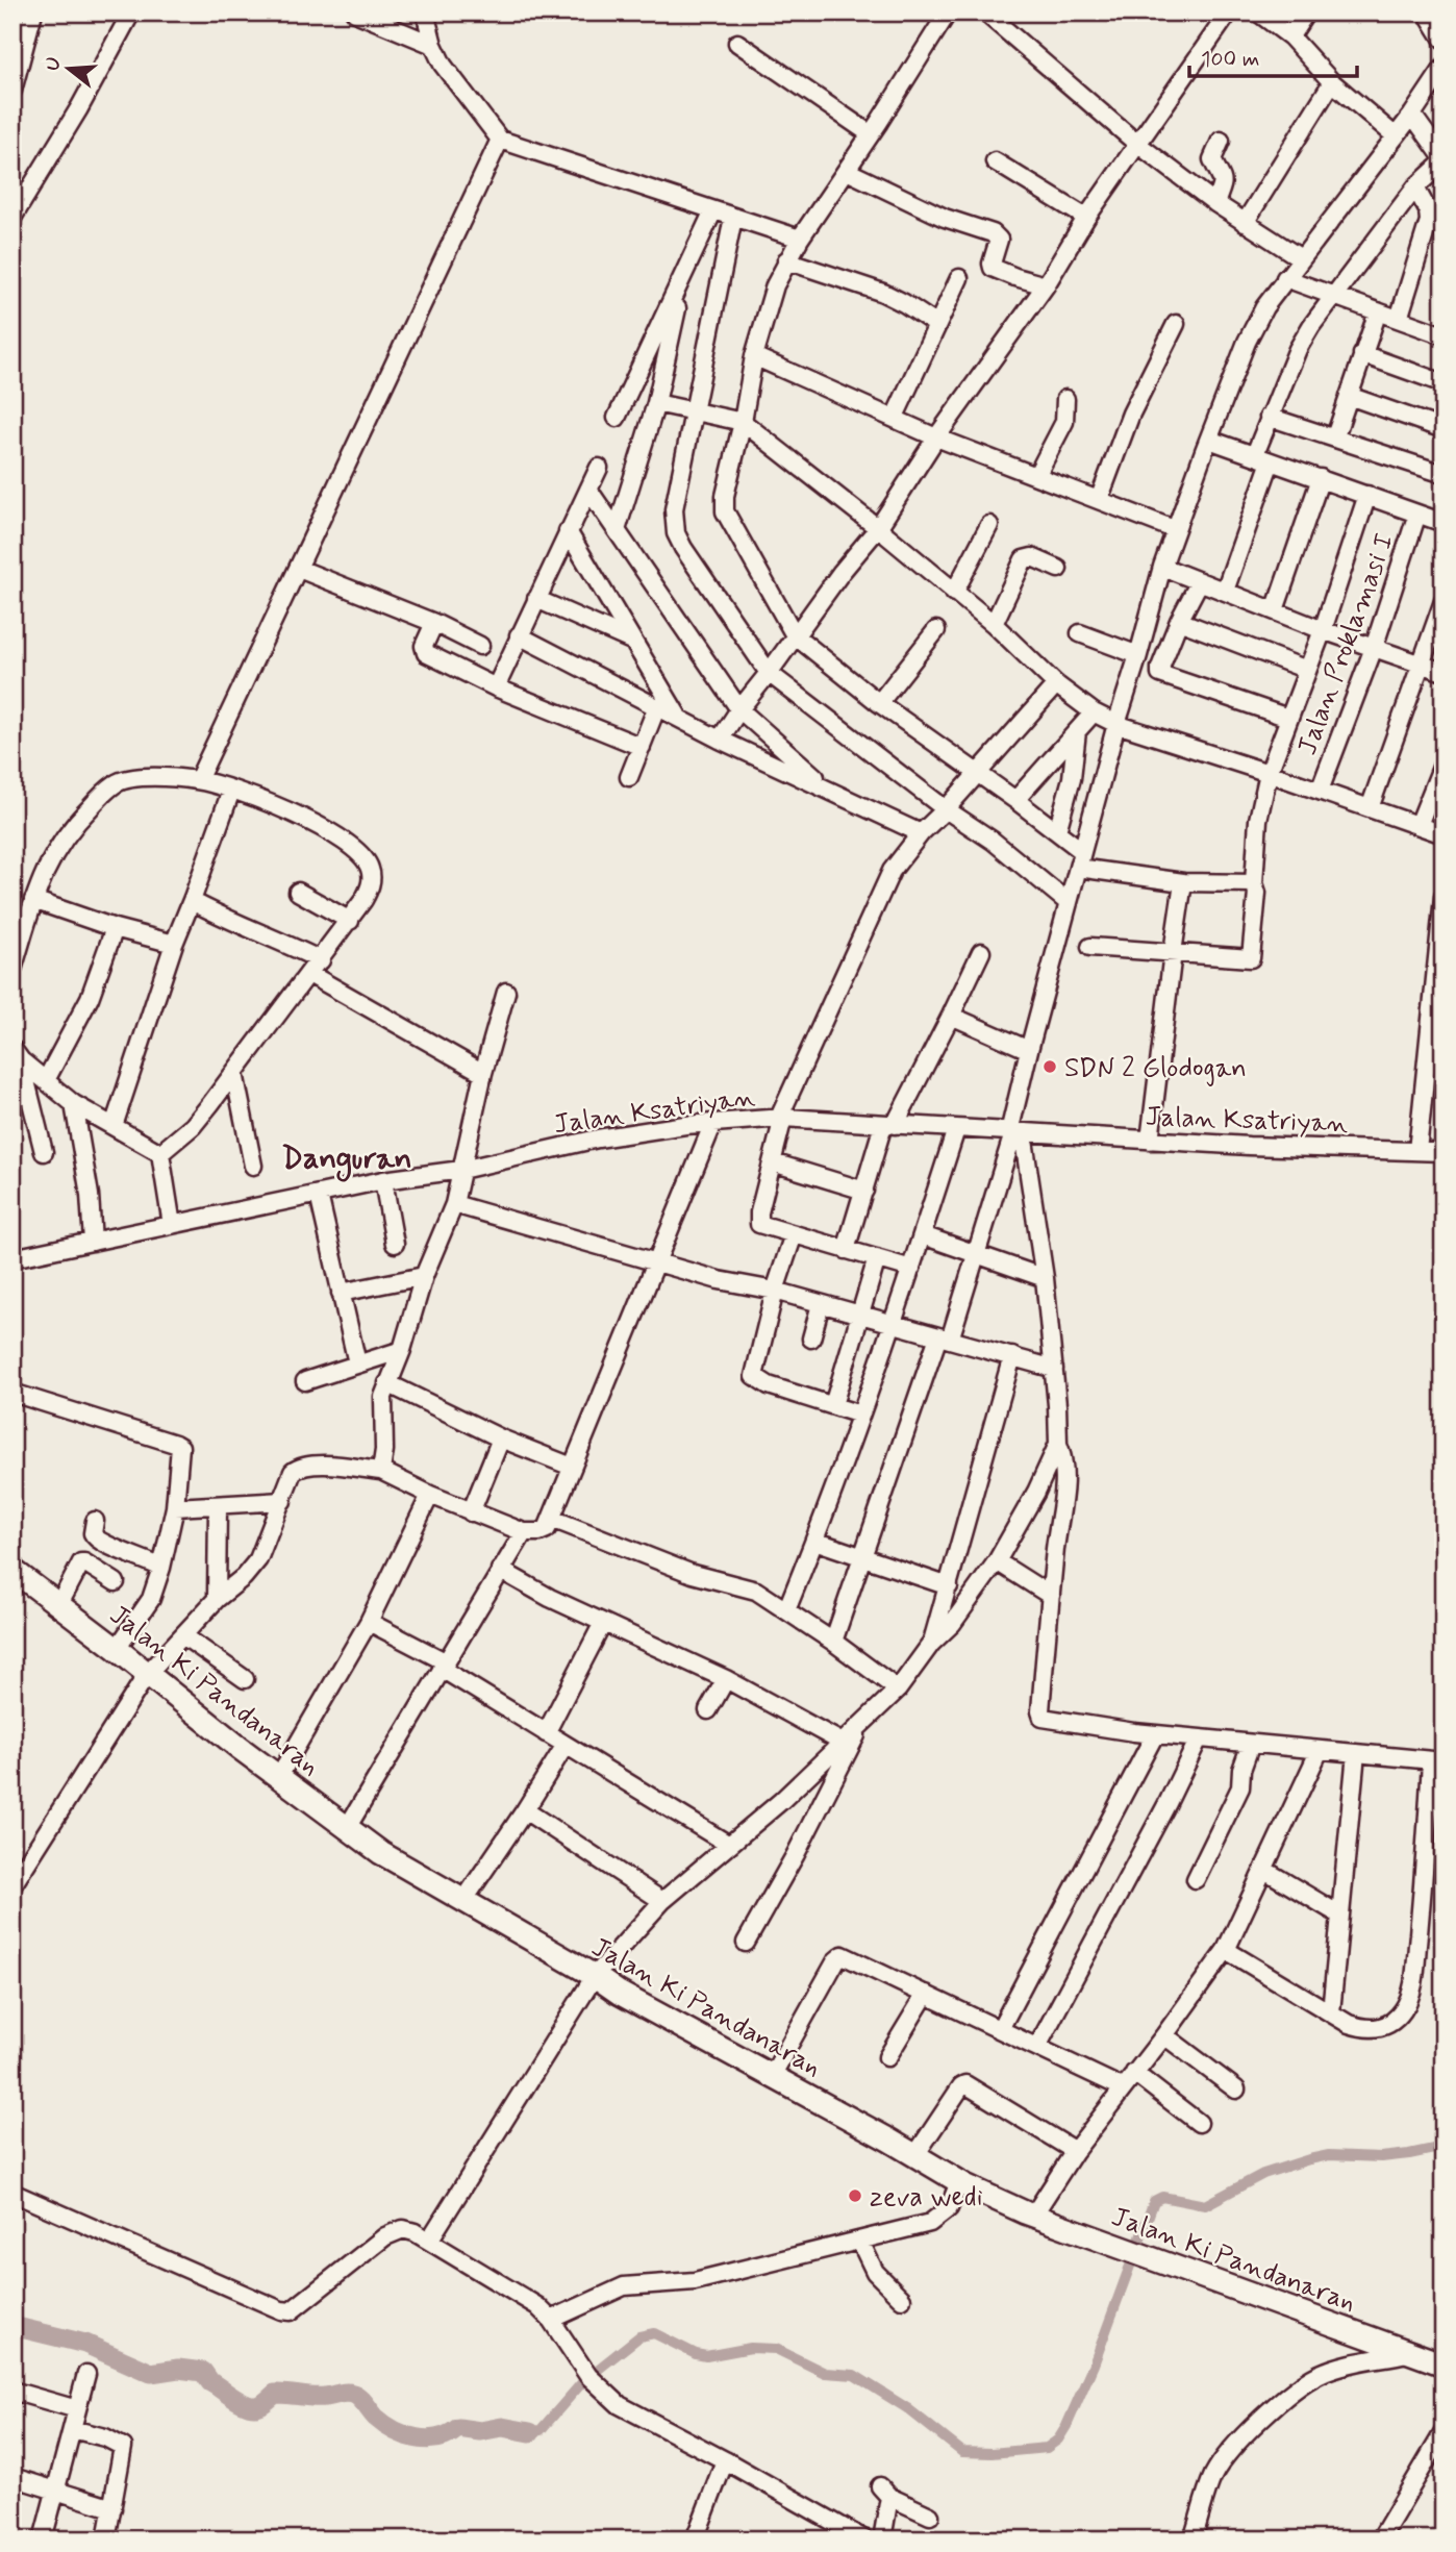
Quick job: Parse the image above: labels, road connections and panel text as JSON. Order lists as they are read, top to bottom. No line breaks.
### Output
{"streets":{"main road":["Jalan Ki Pandanaran"],"street":["Jalan Proklamasi I","Jalan Ksatriyan"]},"districts":["Danguran"],"places":["SDN 2 Glodogan","zeva wedi"],"scale_bar":"100 m","north":"left"}
